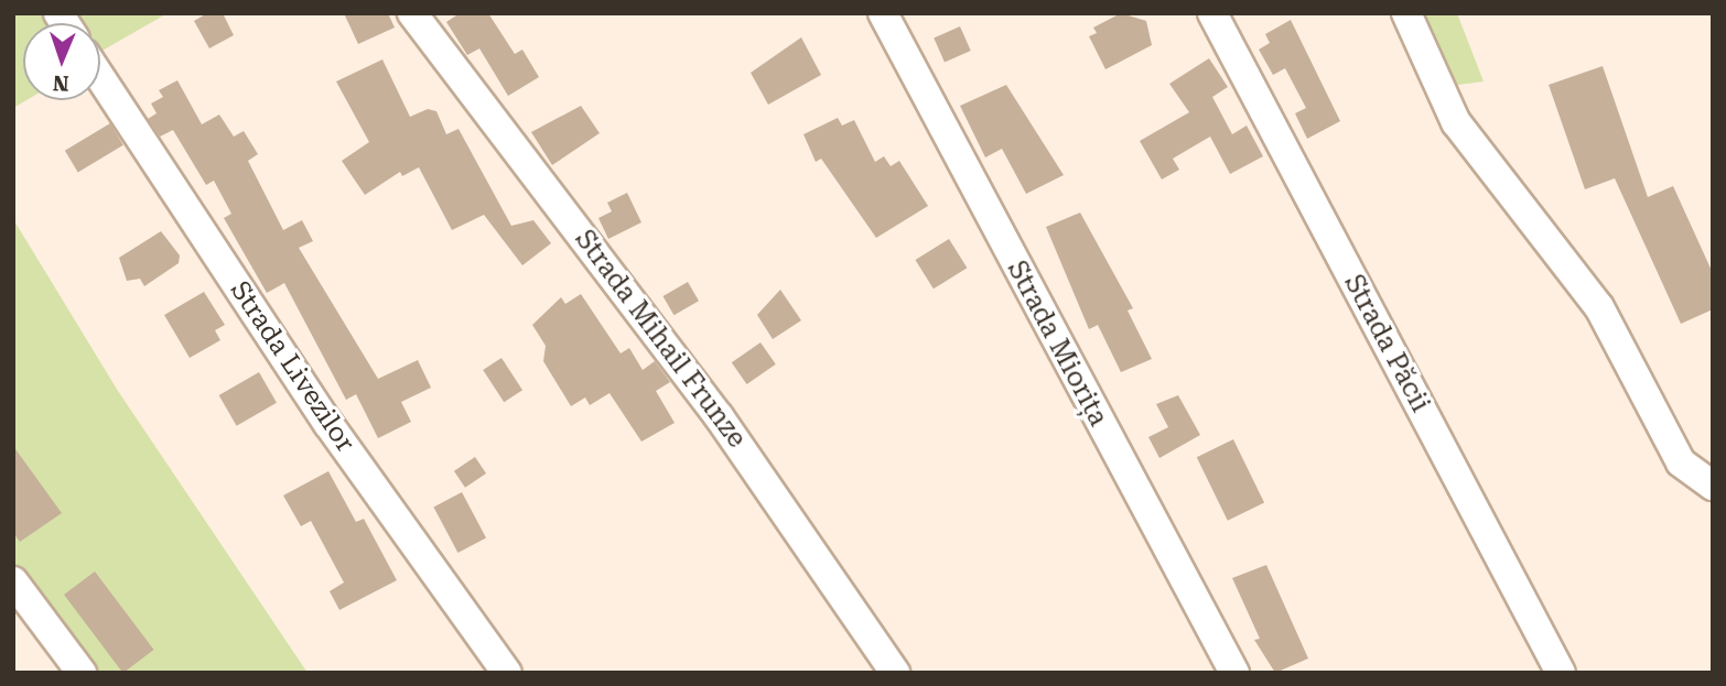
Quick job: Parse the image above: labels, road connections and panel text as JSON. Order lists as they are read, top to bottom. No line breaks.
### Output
{"streets":{"street":["Strada Mihail Frunze","Strada Miorița","Strada Păcii","Strada Livezilor"]},"north":"bottom"}
